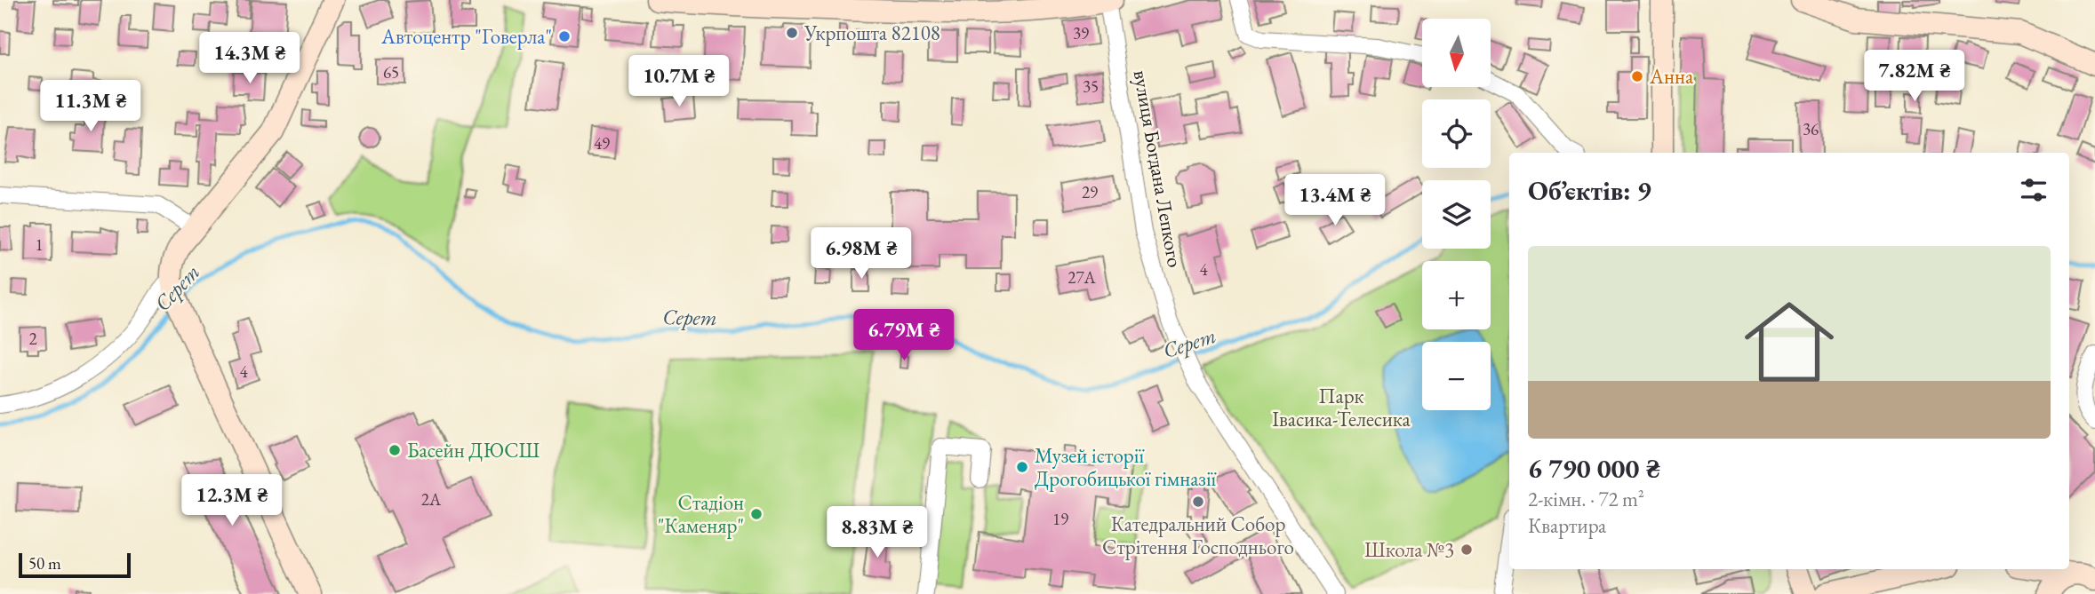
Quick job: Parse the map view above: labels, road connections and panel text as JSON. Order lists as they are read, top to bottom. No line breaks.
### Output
{"streets":{"street":["вулиця Богдана Лепкого"]},"water":["Серет"],"parks":["Парк Івасика-Телесика"],"places":["Укрпошта 82108","Автоцентр \"Говерла\"","Анна","Басейн ДЮСШ","Музей історії Дрогобицької гімназії","Катедральний Собор Стрітення Господнього","Стадіон \"Каменяр\"","Школа №3"],"house_numbers":["39","65","35","36","49","29","1","4","27А","2","4","2А","19"],"scale_bar":"50 m","north":"bottom","page":{"map_buttons":["+","−"],"price":["14.3M ₴","7.82M ₴","10.7M ₴","11.3M ₴","13.4M ₴","6.98M ₴","6.79M ₴","12.3M ₴","8.83M ₴"],"heading":"Об’єктів: 9","list":[{"name":"6 790 000 ₴","note":"2-кімн. · 72 m² · Квартира"}],"scale":"50 m"}}
